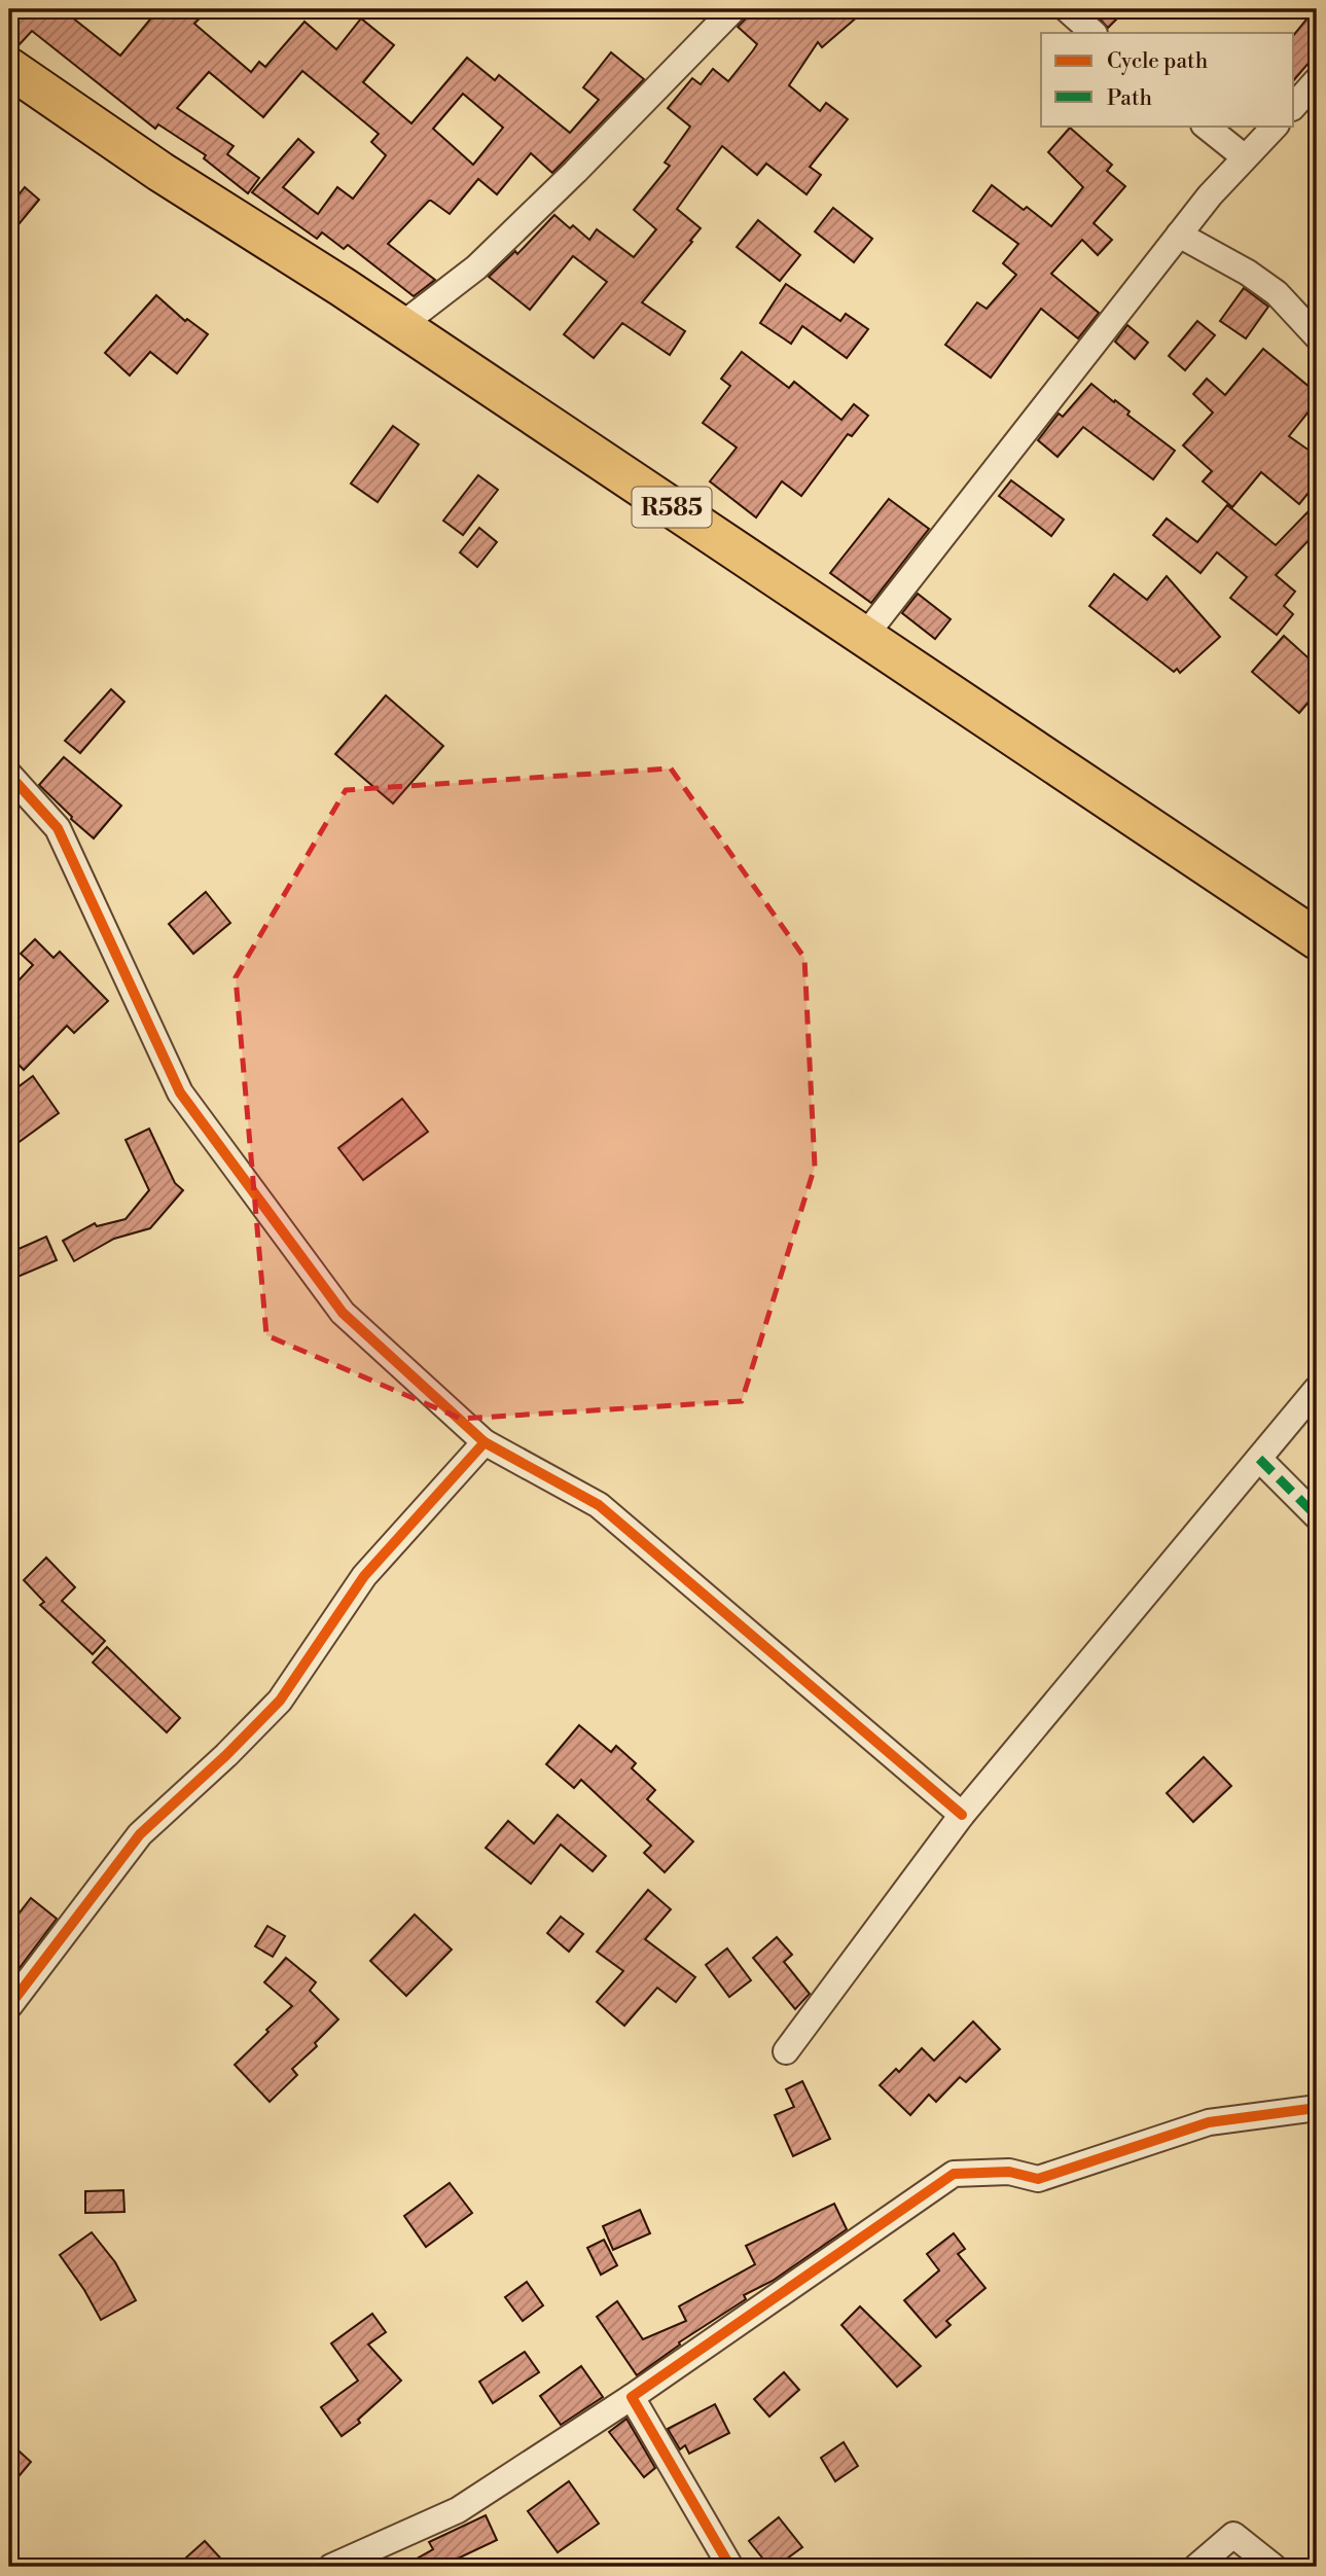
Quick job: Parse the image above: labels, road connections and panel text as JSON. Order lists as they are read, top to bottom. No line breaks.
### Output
{"streets":{"main road":["R585"]},"legend":["Cycle path","Path"]}
